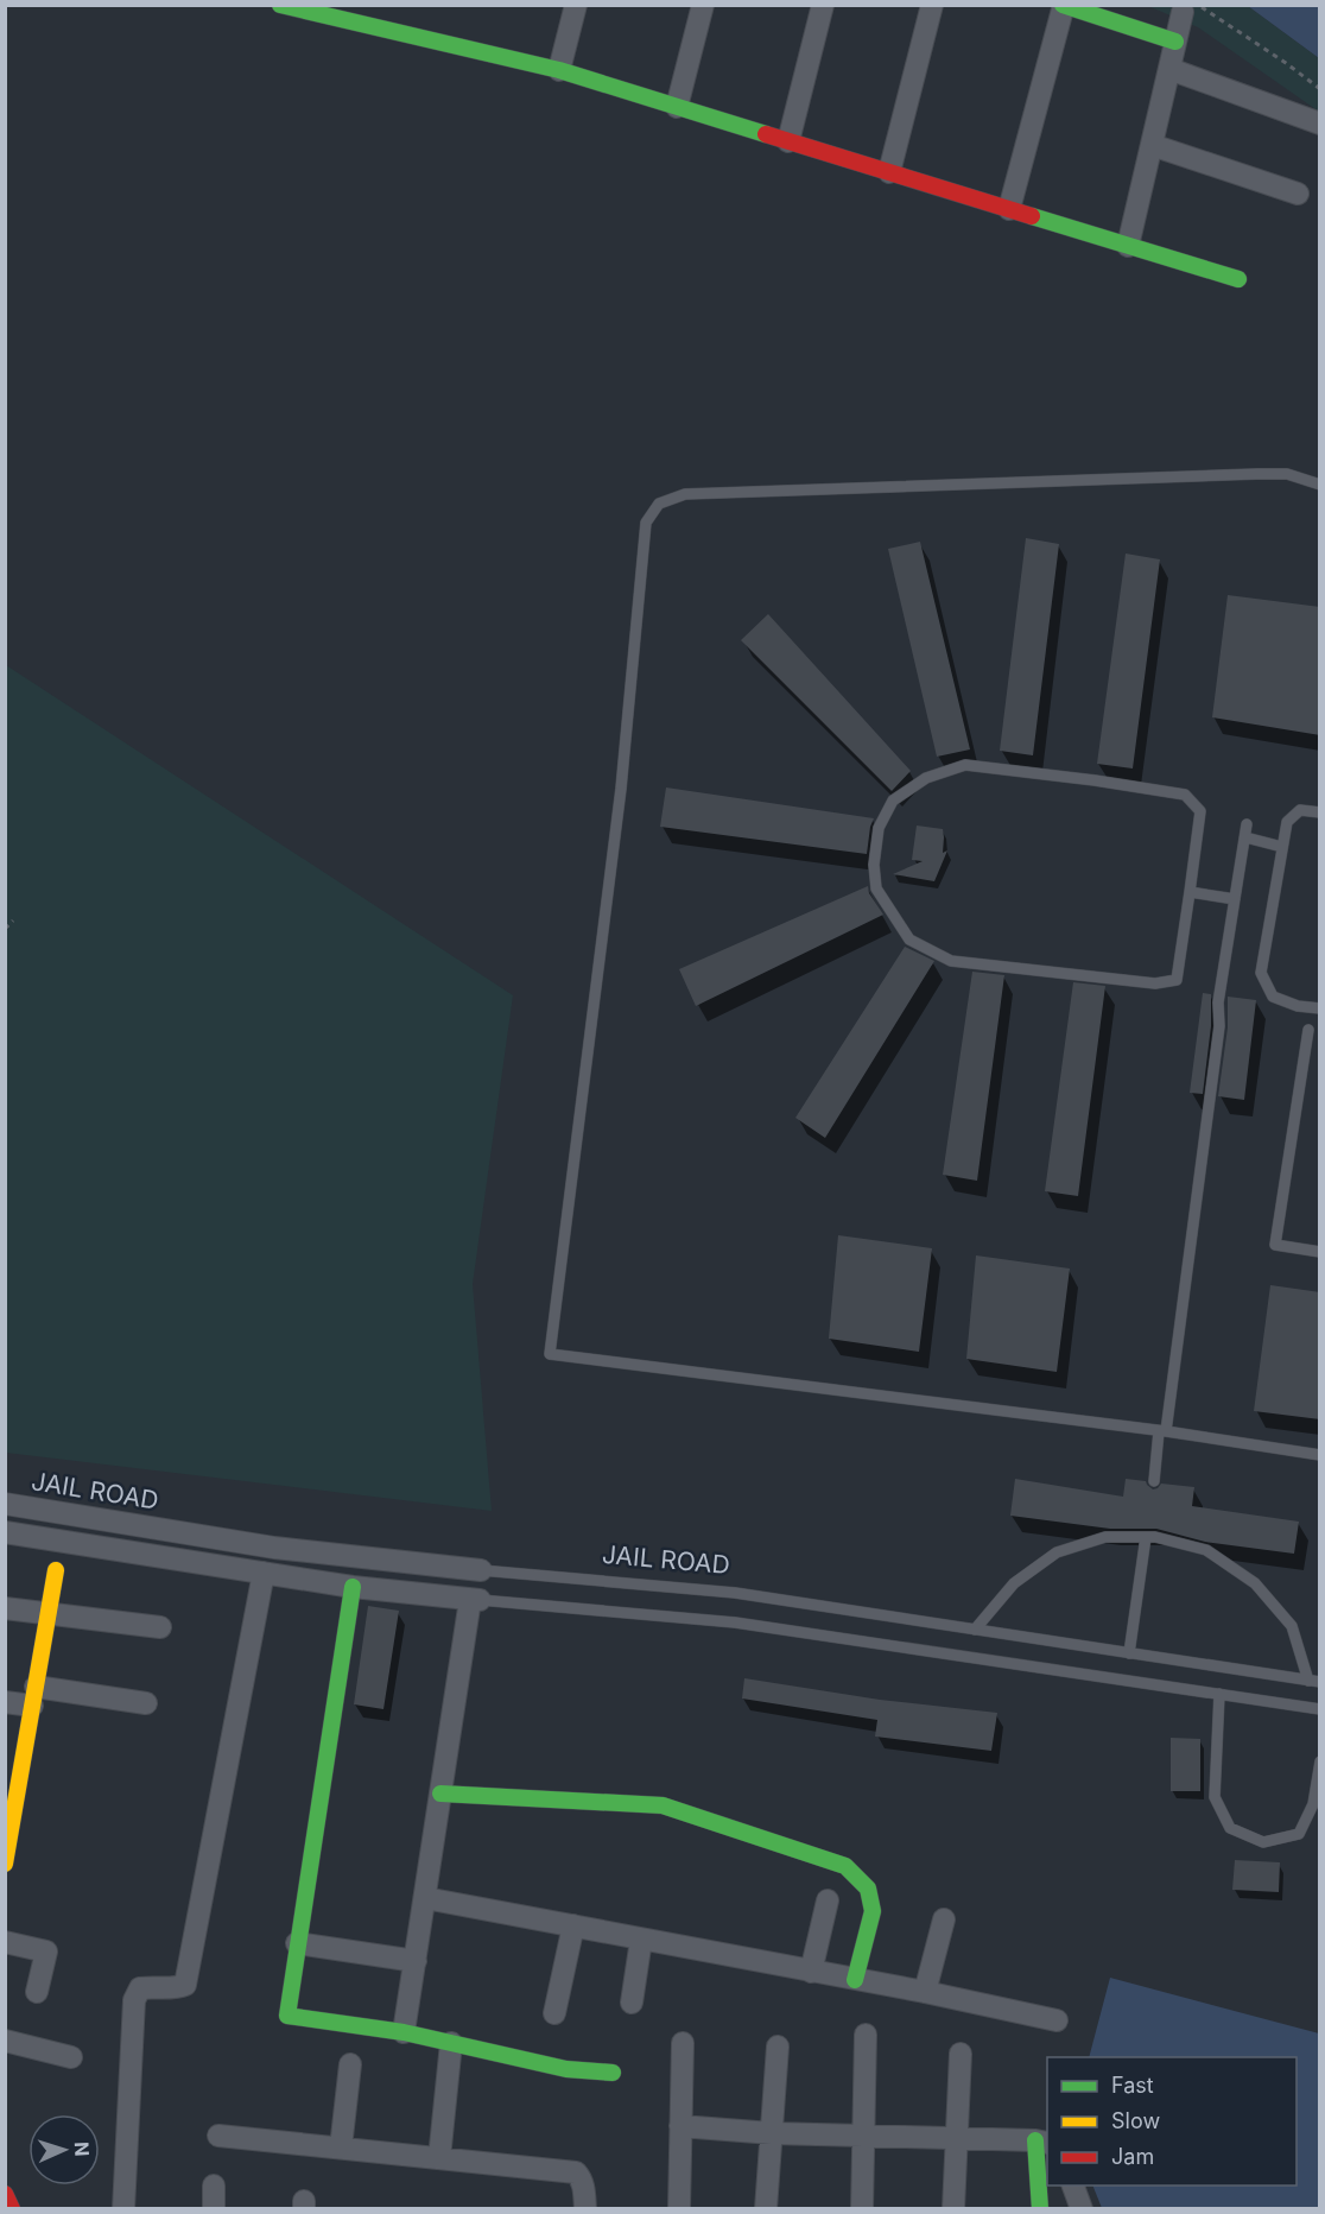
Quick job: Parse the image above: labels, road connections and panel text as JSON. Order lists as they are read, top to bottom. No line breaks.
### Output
{"streets":{"street":["JAIL ROAD"]},"legend":["Fast","Slow","Jam"],"north":"right"}
